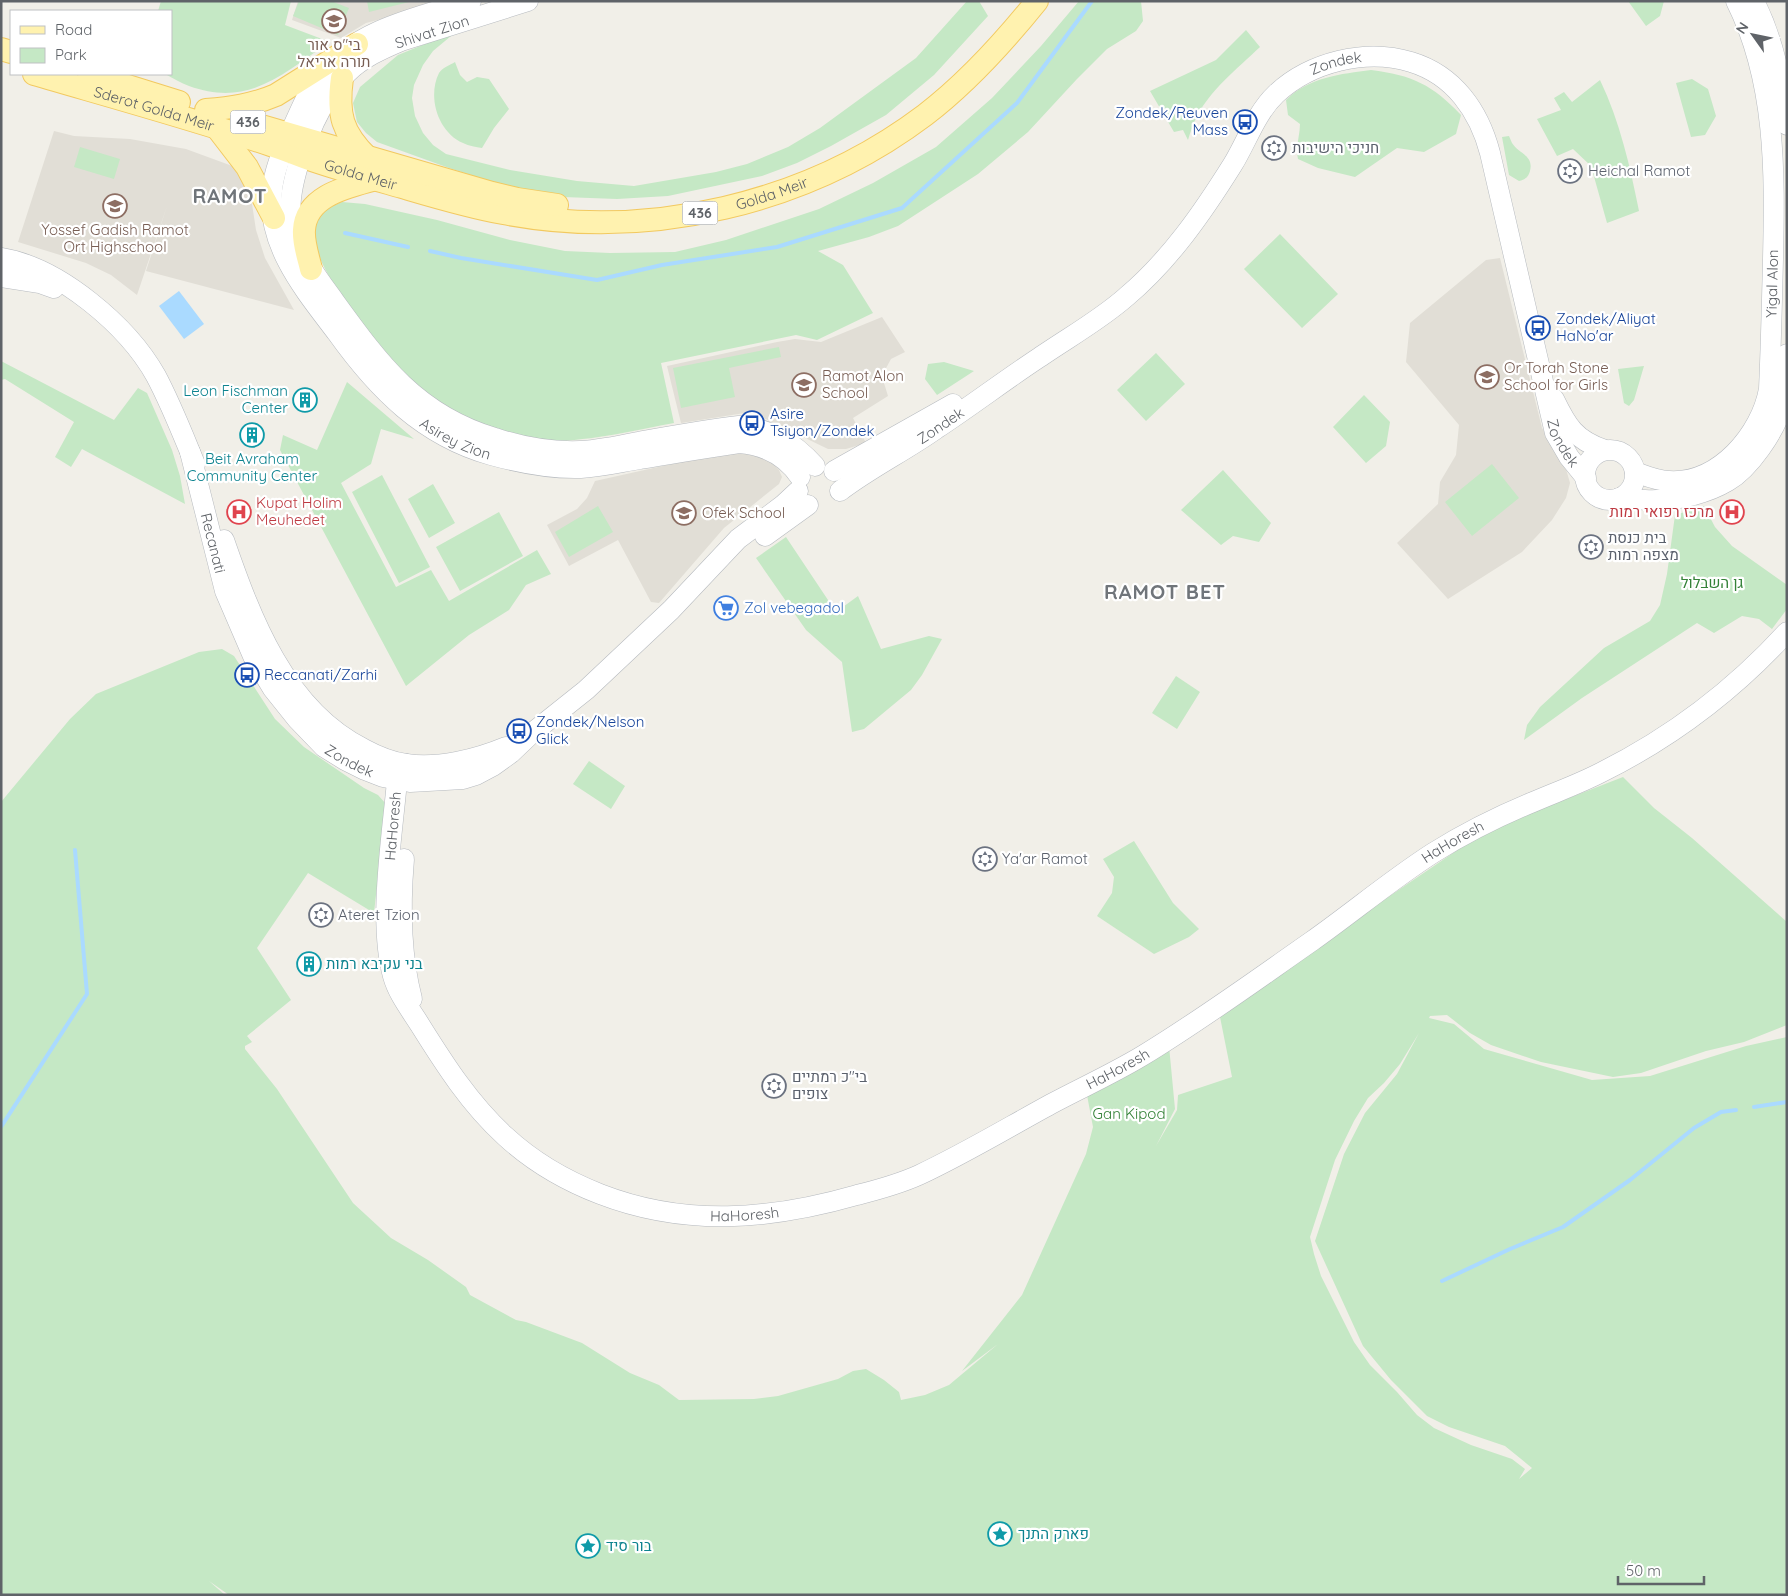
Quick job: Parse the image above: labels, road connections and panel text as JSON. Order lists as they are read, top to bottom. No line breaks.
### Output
{"streets":{"main road":["Sderot Golda Meir","436","Golda Meir"],"street":["Shivat Zion","Zondek","Yigal Alon","Asirey Zion","Recanati","HaHoresh"]},"crossings":[["Shivat Zion","Sderot Golda Meir"],["Shivat Zion","Golda Meir"],["Shivat Zion","Asirey Zion"],["Zondek","Yigal Alon"],["Zondek","Asirey Zion"],["Zondek","Recanati"],["Zondek","HaHoresh"],["Sderot Golda Meir","Golda Meir"],["Sderot Golda Meir","Asirey Zion"],["Golda Meir","Asirey Zion"]],"districts":["RAMOT","RAMOT BET"],"parks":["גן השבלול","Gan Kipod"],"places":{"school or university":["בי\"ס אור תורה אריאל","Yossef Gadish Ramot Ort Highschool","Or Torah Stone School for Girls","Ramot Alon School","Ofek School"],"bus stop":["Zondek/Reuven Mass","Zondek/Aliyat HaNo'ar","Asire Tsiyon/Zondek","Reccanati/Zarhi","Zondek/Nelson Glick"],"synagogue":["חניכי הישיבות","Heichal Ramot","בית כנסת מצפה רמות","Ya'ar Ramot","Ateret Tzion","בי\"כ רמתיים צופים"],"building":["Leon Fischman Center","Beit Avraham Community Center","בני עקיבא רמות"],"hospital":["Kupat Holim Meuhedet","מרכז רפואי רמות"],"supermarket":["Zol vebegadol"],"place":["פארק התנך","בור סיד"]},"legend":["Road","Park"],"scale_bar":"50 m","north":"top left"}
